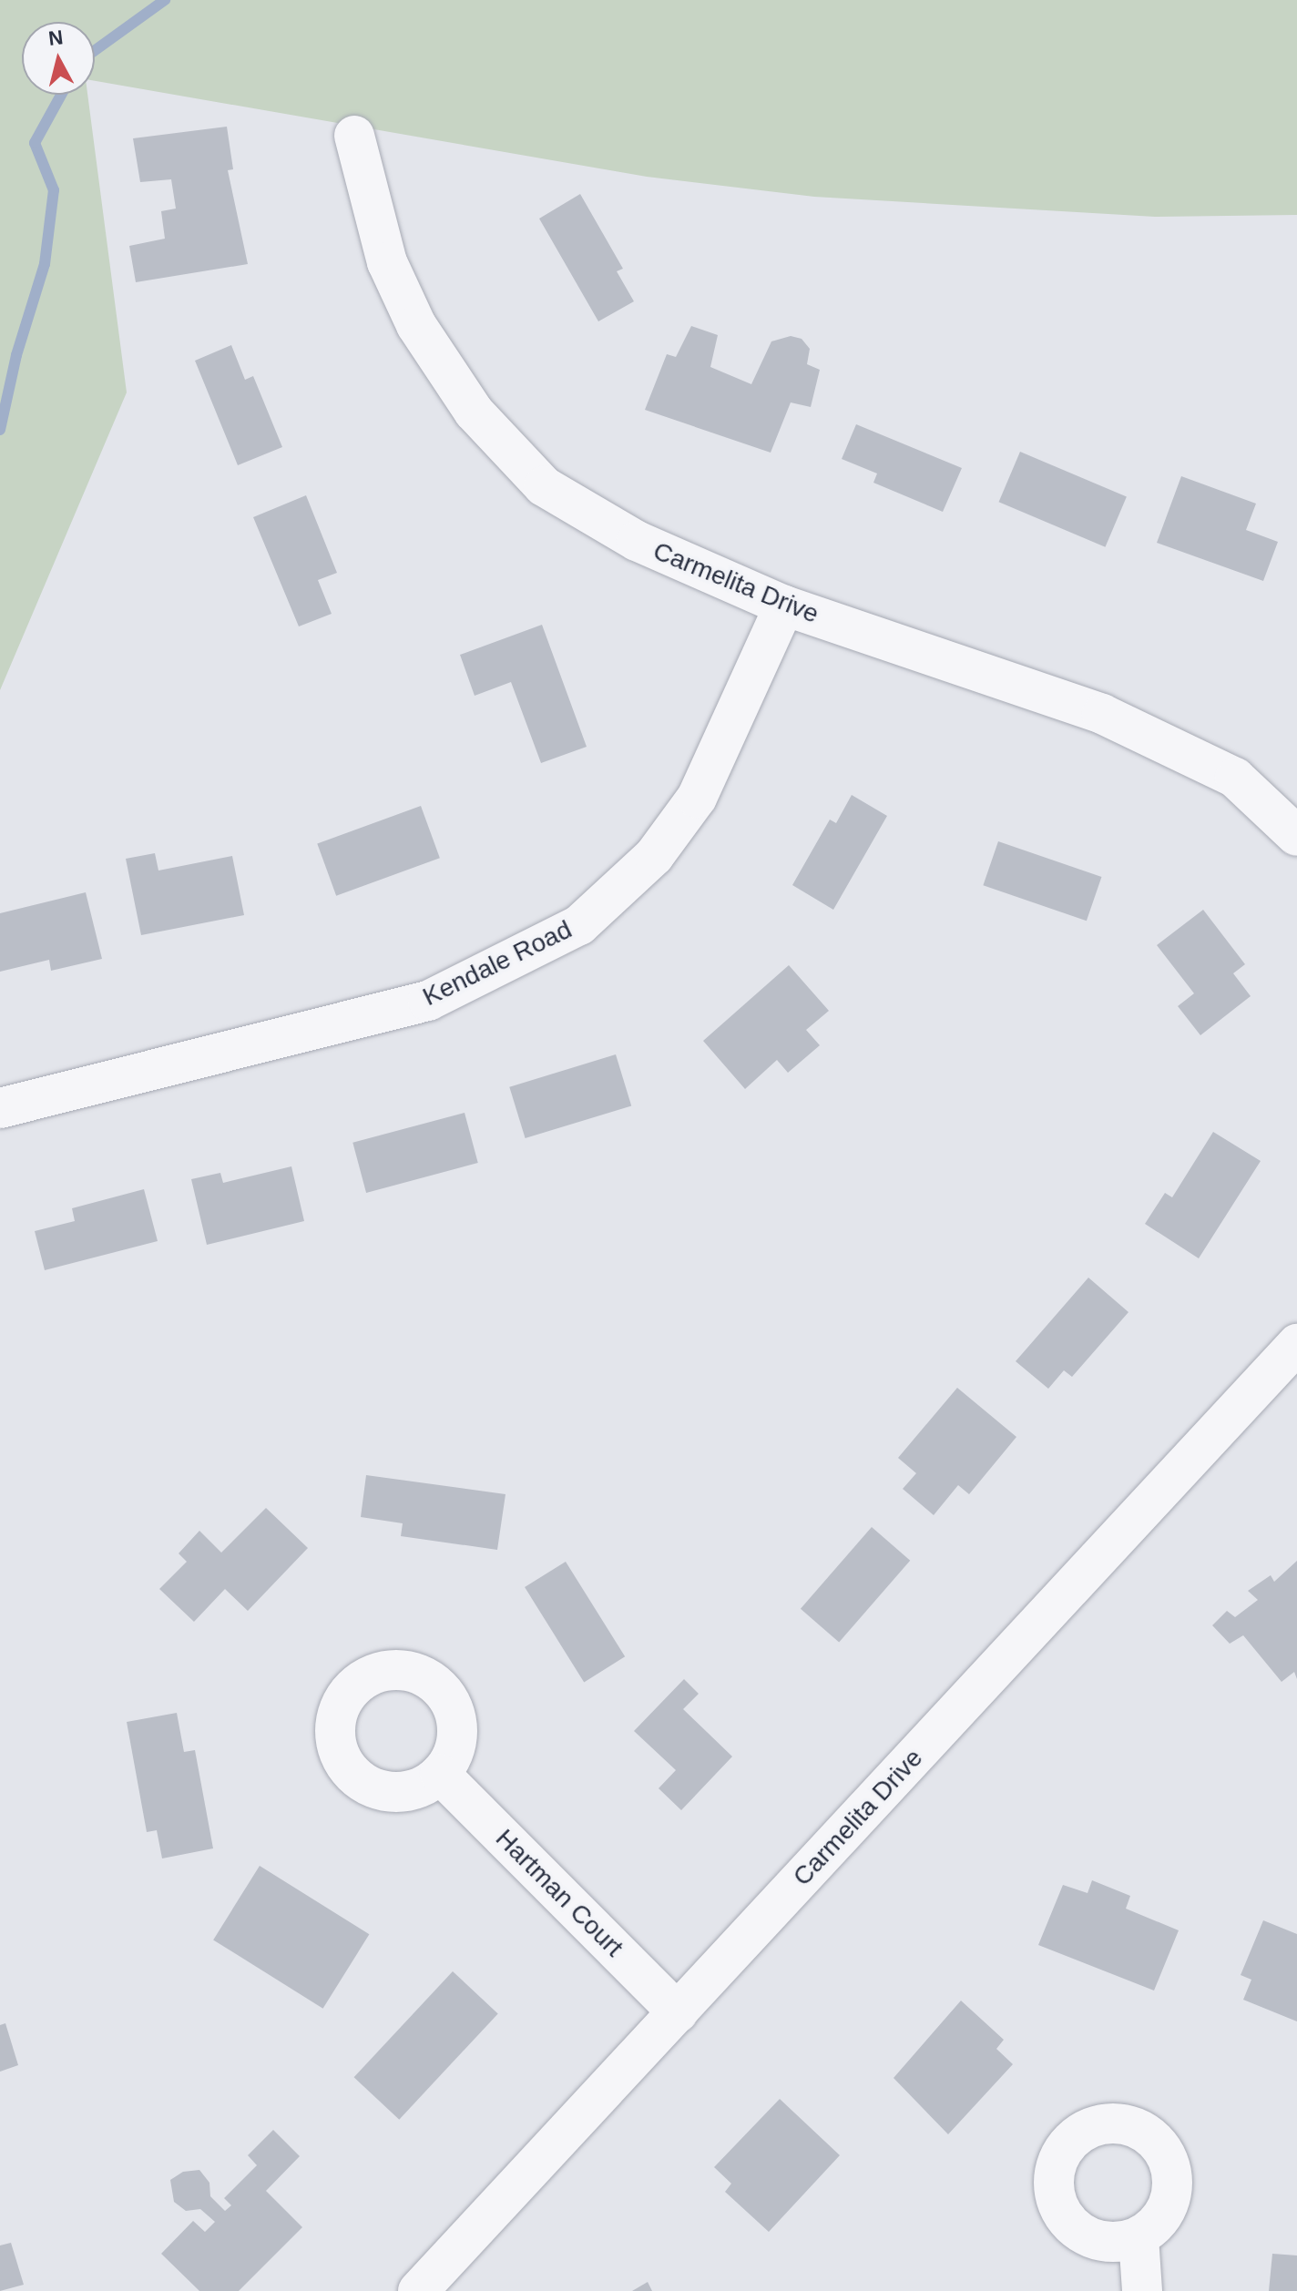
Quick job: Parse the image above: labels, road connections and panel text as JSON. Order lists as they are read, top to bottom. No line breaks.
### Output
{"streets":{"street":["Carmelita Drive","Kendale Road","Hartman Court"]},"crossings":[["Carmelita Drive","Kendale Road"],["Carmelita Drive","Hartman Court"]],"north":"top"}
